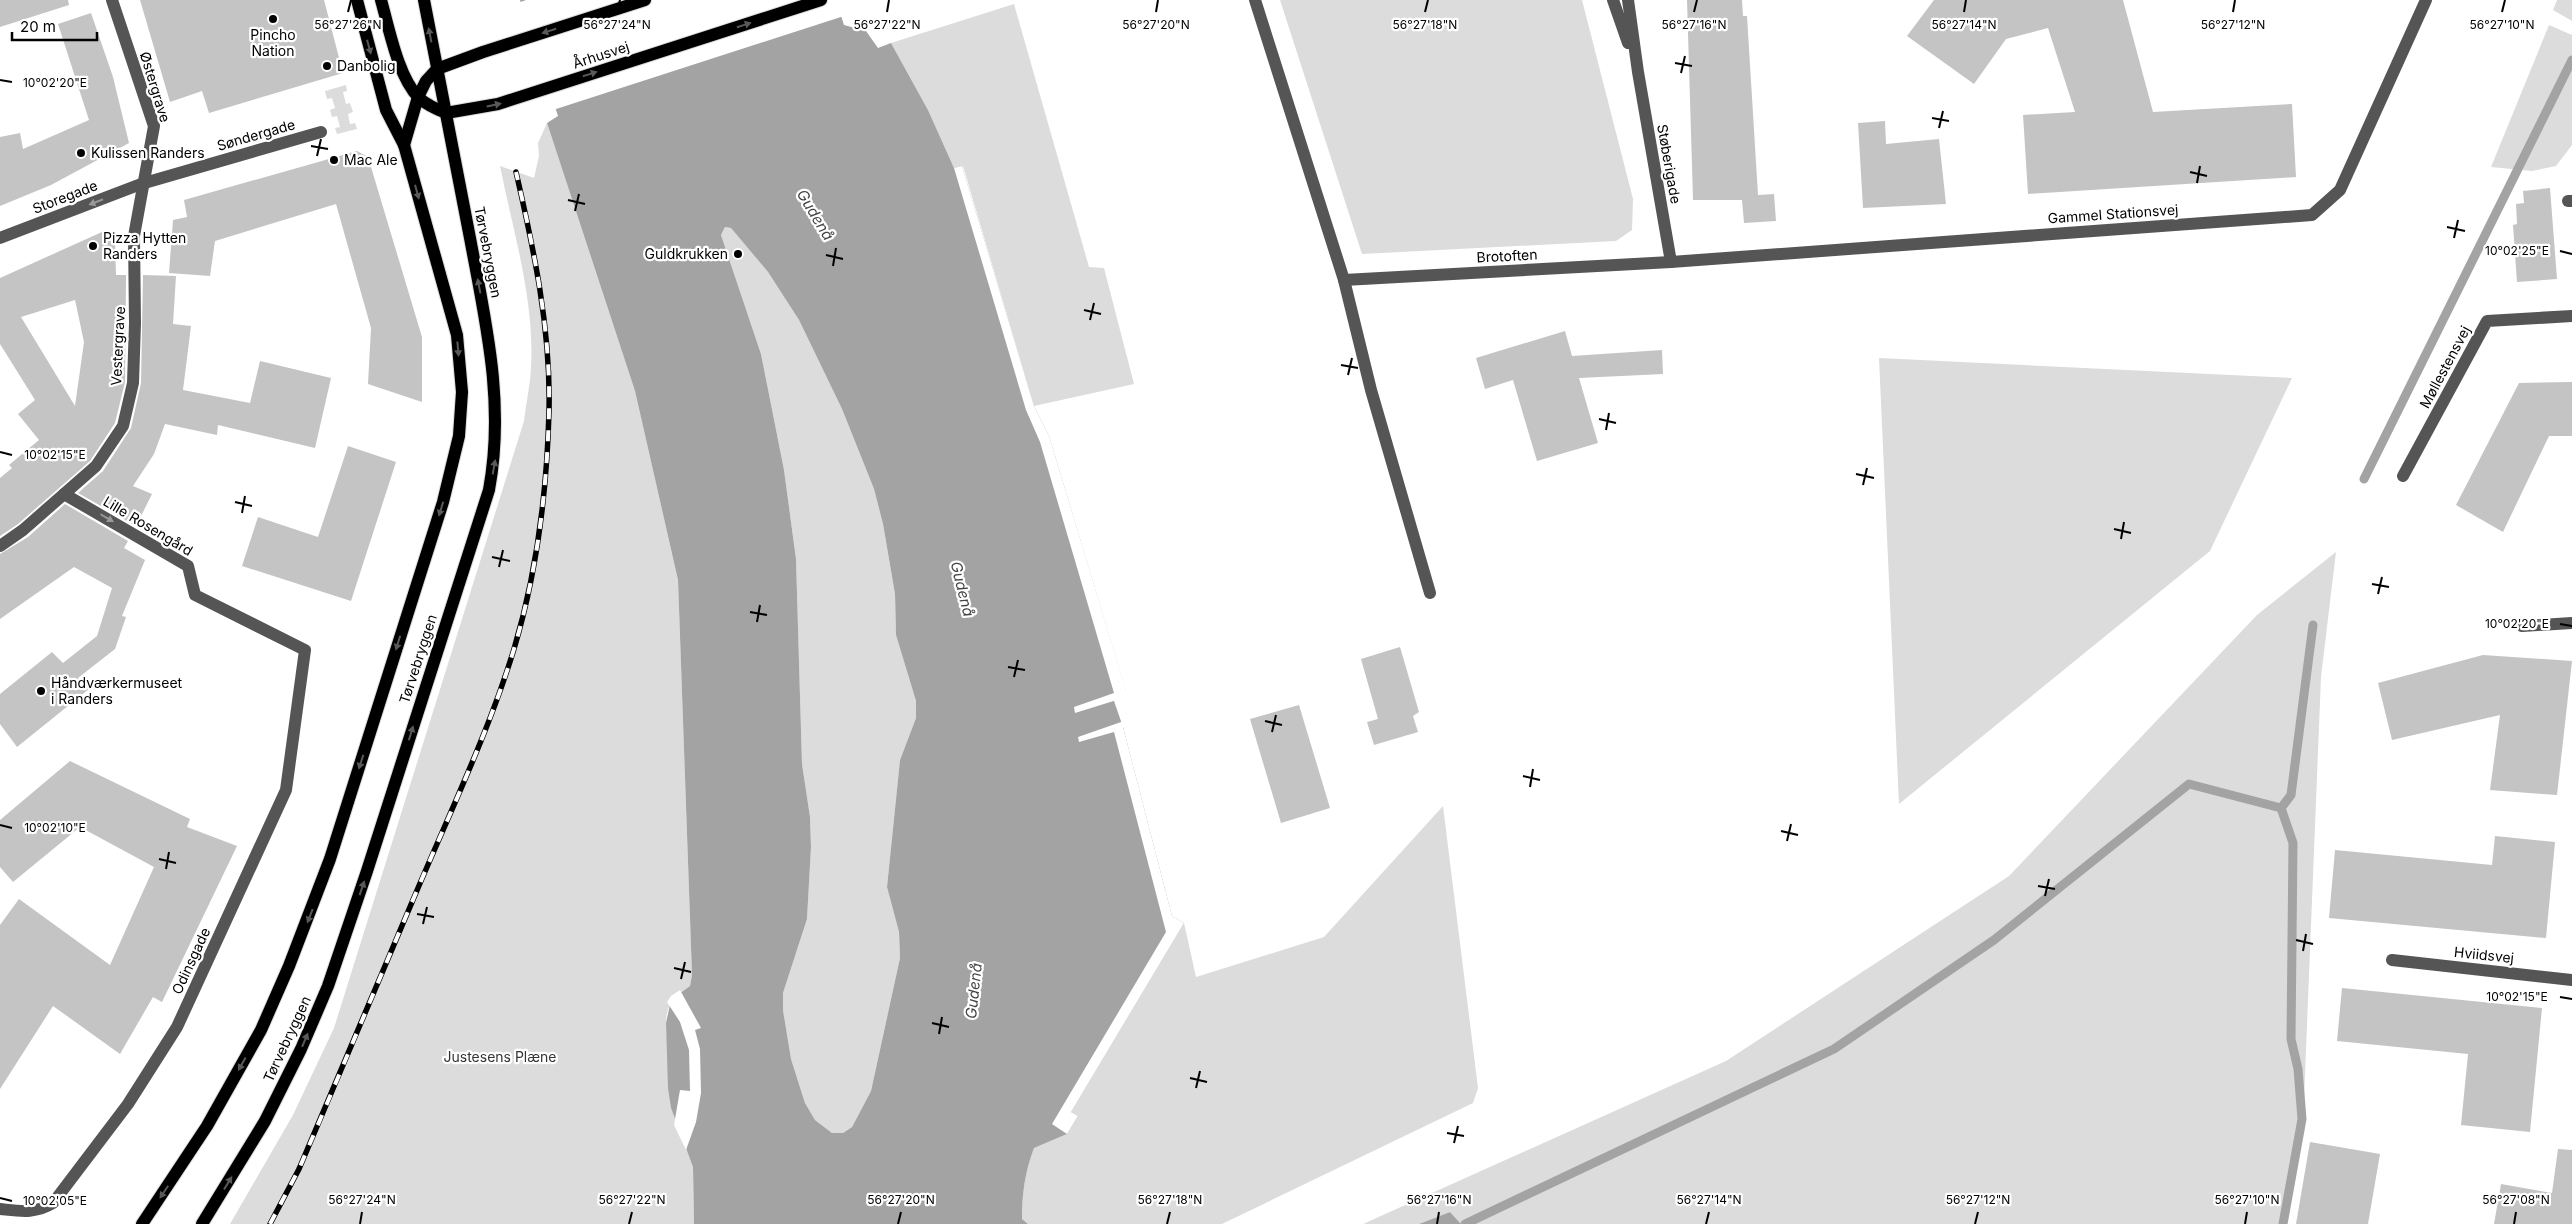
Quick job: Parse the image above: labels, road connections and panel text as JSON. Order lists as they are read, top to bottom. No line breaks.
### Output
{"streets":{"main road":["Århusvej","Tørvebryggen"],"street":["Østergrave","Søndergade","Støberigade","Storegade","Gammel Stationsvej","Brotoften","Vestergrave","Møllestensvej","Lille Rosengård","Hviidsvej","Odinsgade"]},"crossings":[["Århusvej","Tørvebryggen"],["Østergrave","Søndergade"],["Østergrave","Storegade"],["Østergrave","Vestergrave"],["Søndergade","Storegade"],["Søndergade","Vestergrave"],["Støberigade","Gammel Stationsvej"],["Støberigade","Brotoften"],["Storegade","Vestergrave"],["Gammel Stationsvej","Brotoften"],["Vestergrave","Lille Rosengård"],["Lille Rosengård","Odinsgade"]],"one_way":["Storegade","Lille Rosengård"],"water":["Gudenå"],"parks":["Justesens Plæne"],"places":["Pincho Nation","Danbolig","Kulissen Randers","Mac Ale","Pizza Hytten Randers","Guldkrukken","Håndværkermuseet i Randers"],"scale_bar":"20 m","coordinates":["56°27'26\"N","56°27'24\"N","56°27'22\"N","56°27'20\"N","56°27'18\"N","56°27'16\"N","56°27'14\"N","56°27'12\"N","56°27'10\"N","10°02'20\"E","10°02'25\"E","10°02'15\"E","10°02'10\"E","56°27'08\"N","10°02'05\"E"]}
